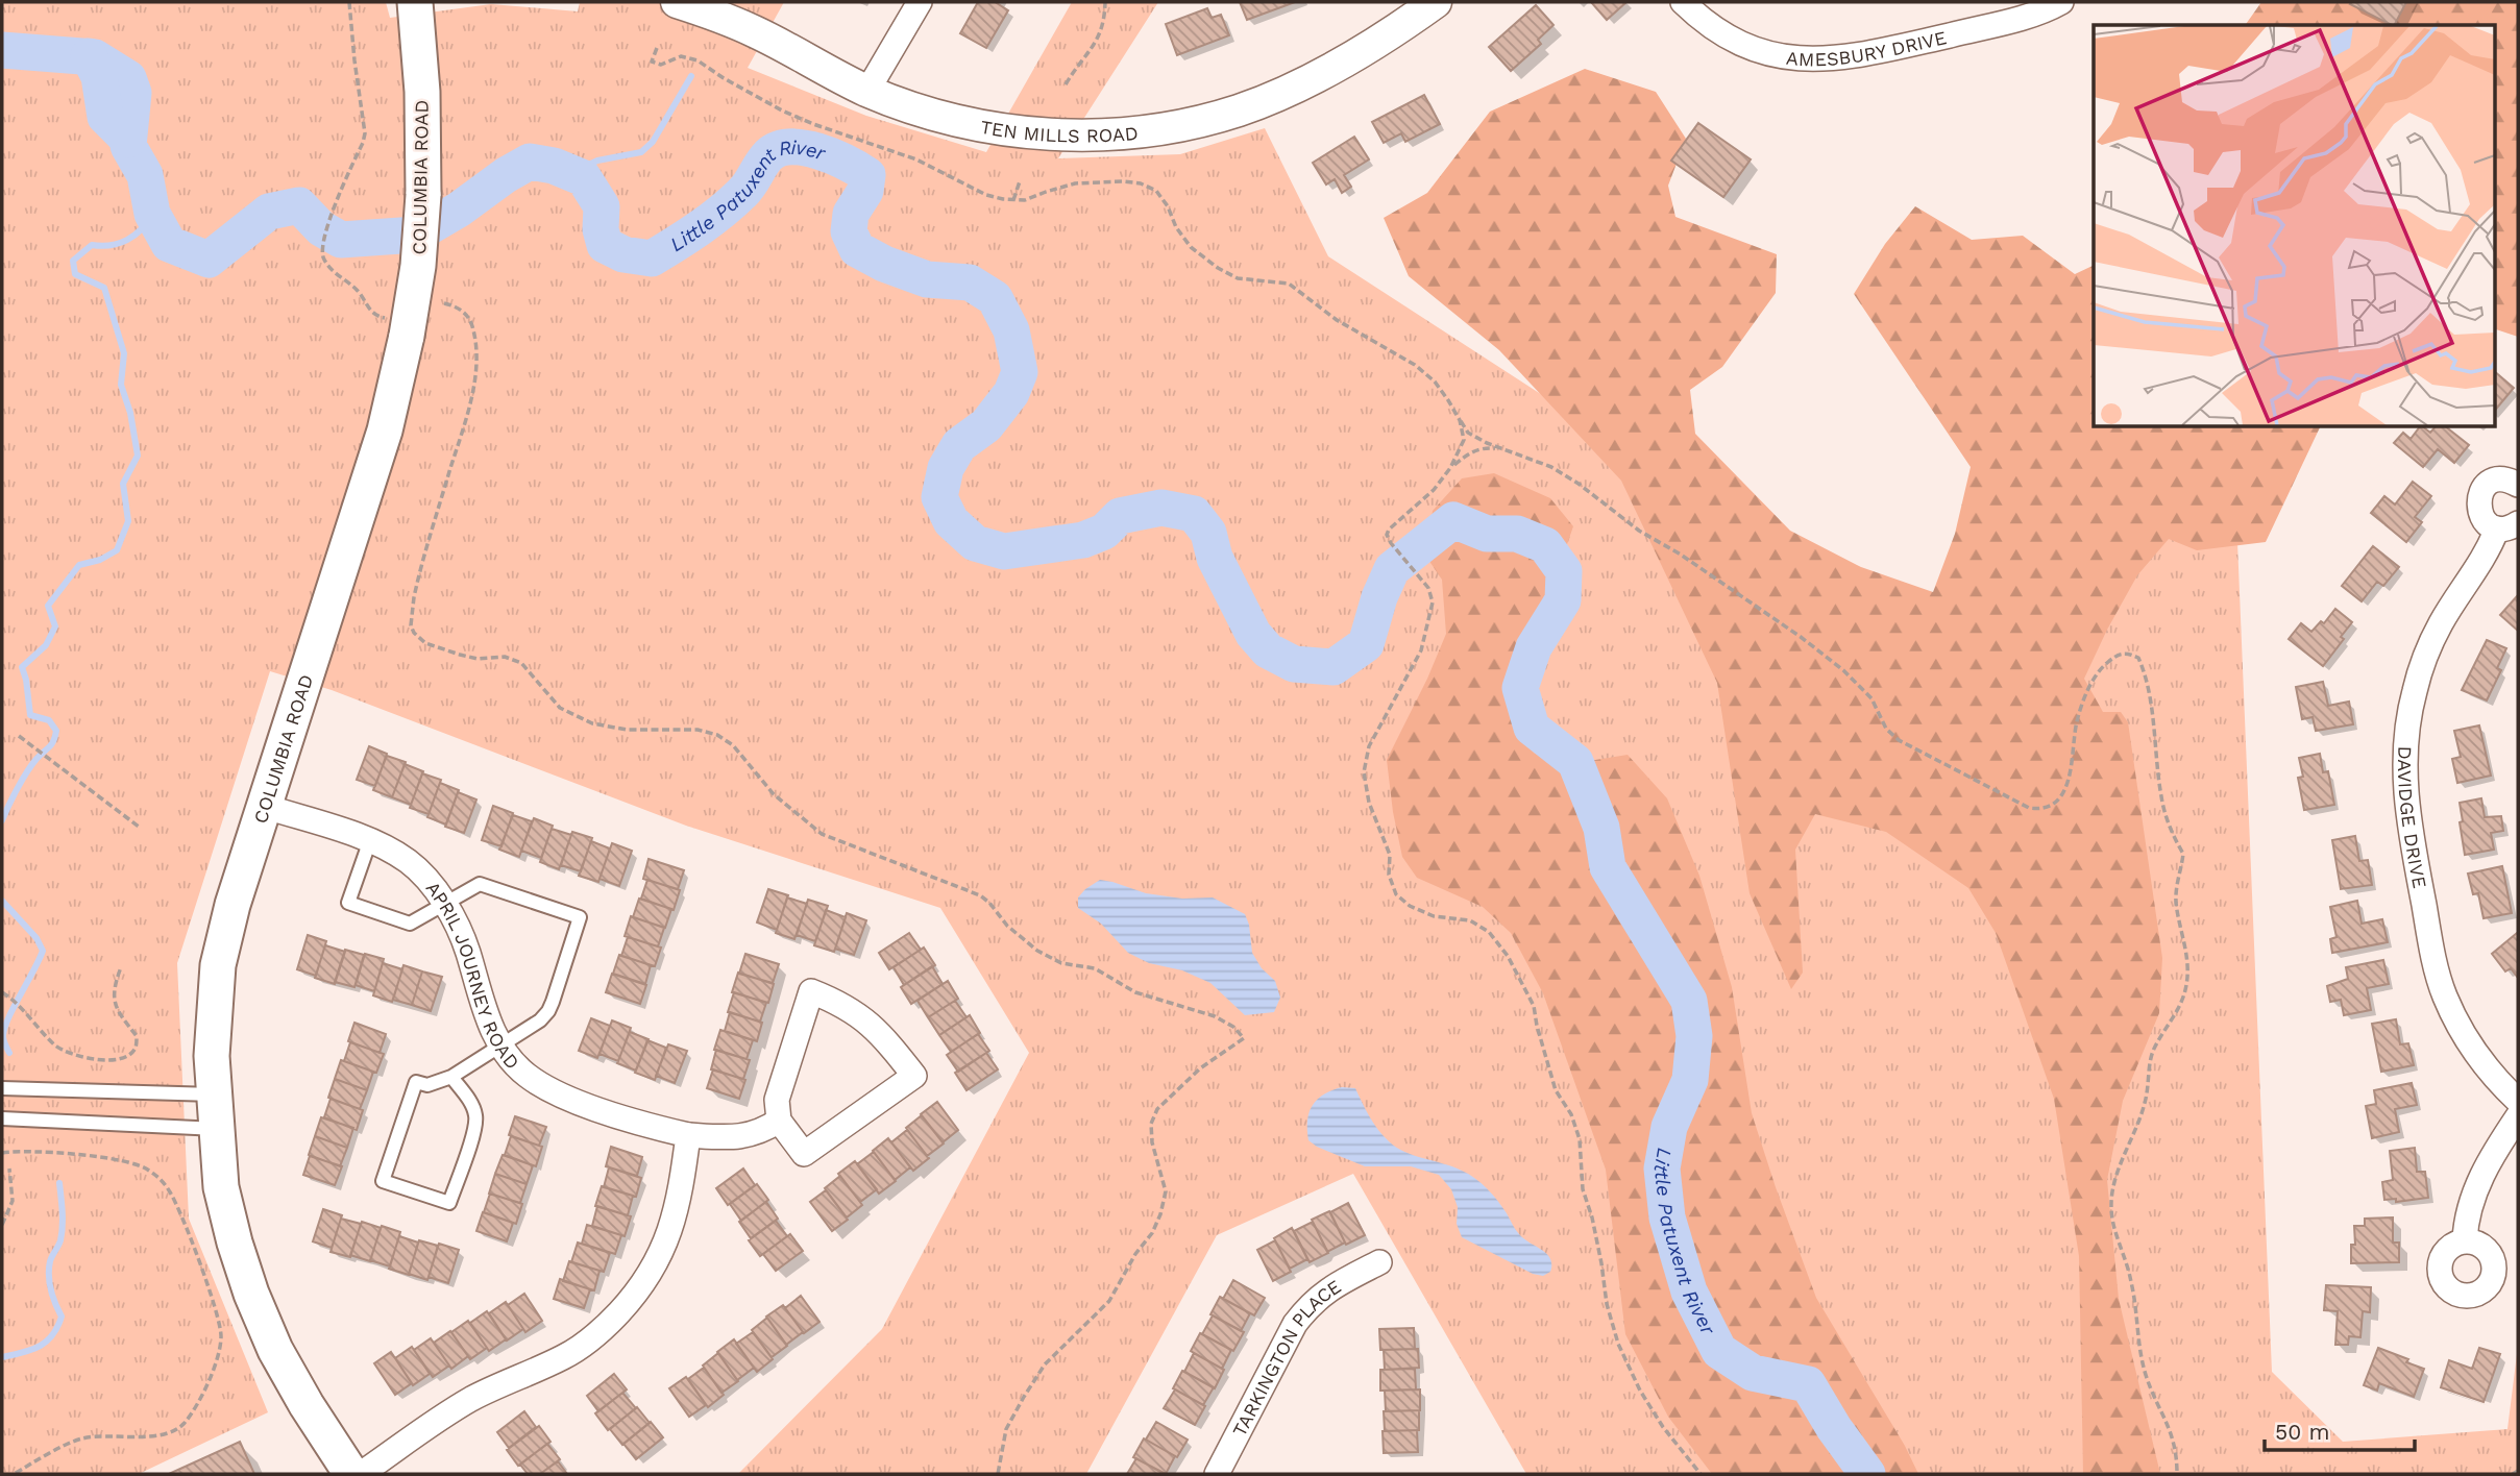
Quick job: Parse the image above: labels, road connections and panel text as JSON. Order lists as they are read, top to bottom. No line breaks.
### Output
{"streets":{"main road":["COLUMBIA ROAD"],"street":["AMESBURY DRIVE","TEN MILLS ROAD","DAVIDGE DRIVE","APRIL JOURNEY ROAD","TARKINGTON PLACE"]},"crossings":[["COLUMBIA ROAD","APRIL JOURNEY ROAD"]],"water":["Little Patuxent River"],"scale_bar":"50 m"}
